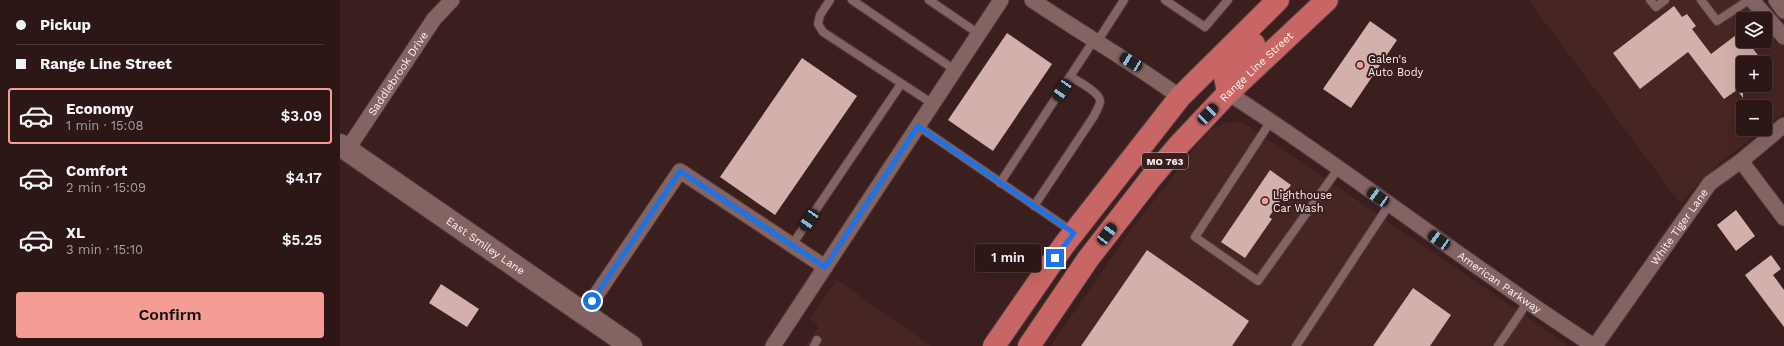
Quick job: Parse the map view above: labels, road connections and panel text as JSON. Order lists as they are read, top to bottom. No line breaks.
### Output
{"streets":{"main road":["Range Line Street","MO 763"],"street":["Saddlebrook Drive","White Tiger Lane","East Smiley Lane","American Parkway"]},"crossings":[["Range Line Street","American Parkway"],["Saddlebrook Drive","East Smiley Lane"],["White Tiger Lane","American Parkway"]],"places":["Galen's Auto Body","Lighthouse Car Wash"],"page":{"banner":["Pickup","Range Line Street"],"map_buttons":["+","−"],"list":[{"name":"Economy","note":"1 min · 15:08","value":"$3.09"},{"name":"Comfort","note":"2 min · 15:09","value":"$4.17"},{"name":"XL","note":"3 min · 15:10","value":"$5.25"}],"bubble":"1 min","buttons":"Confirm"}}
